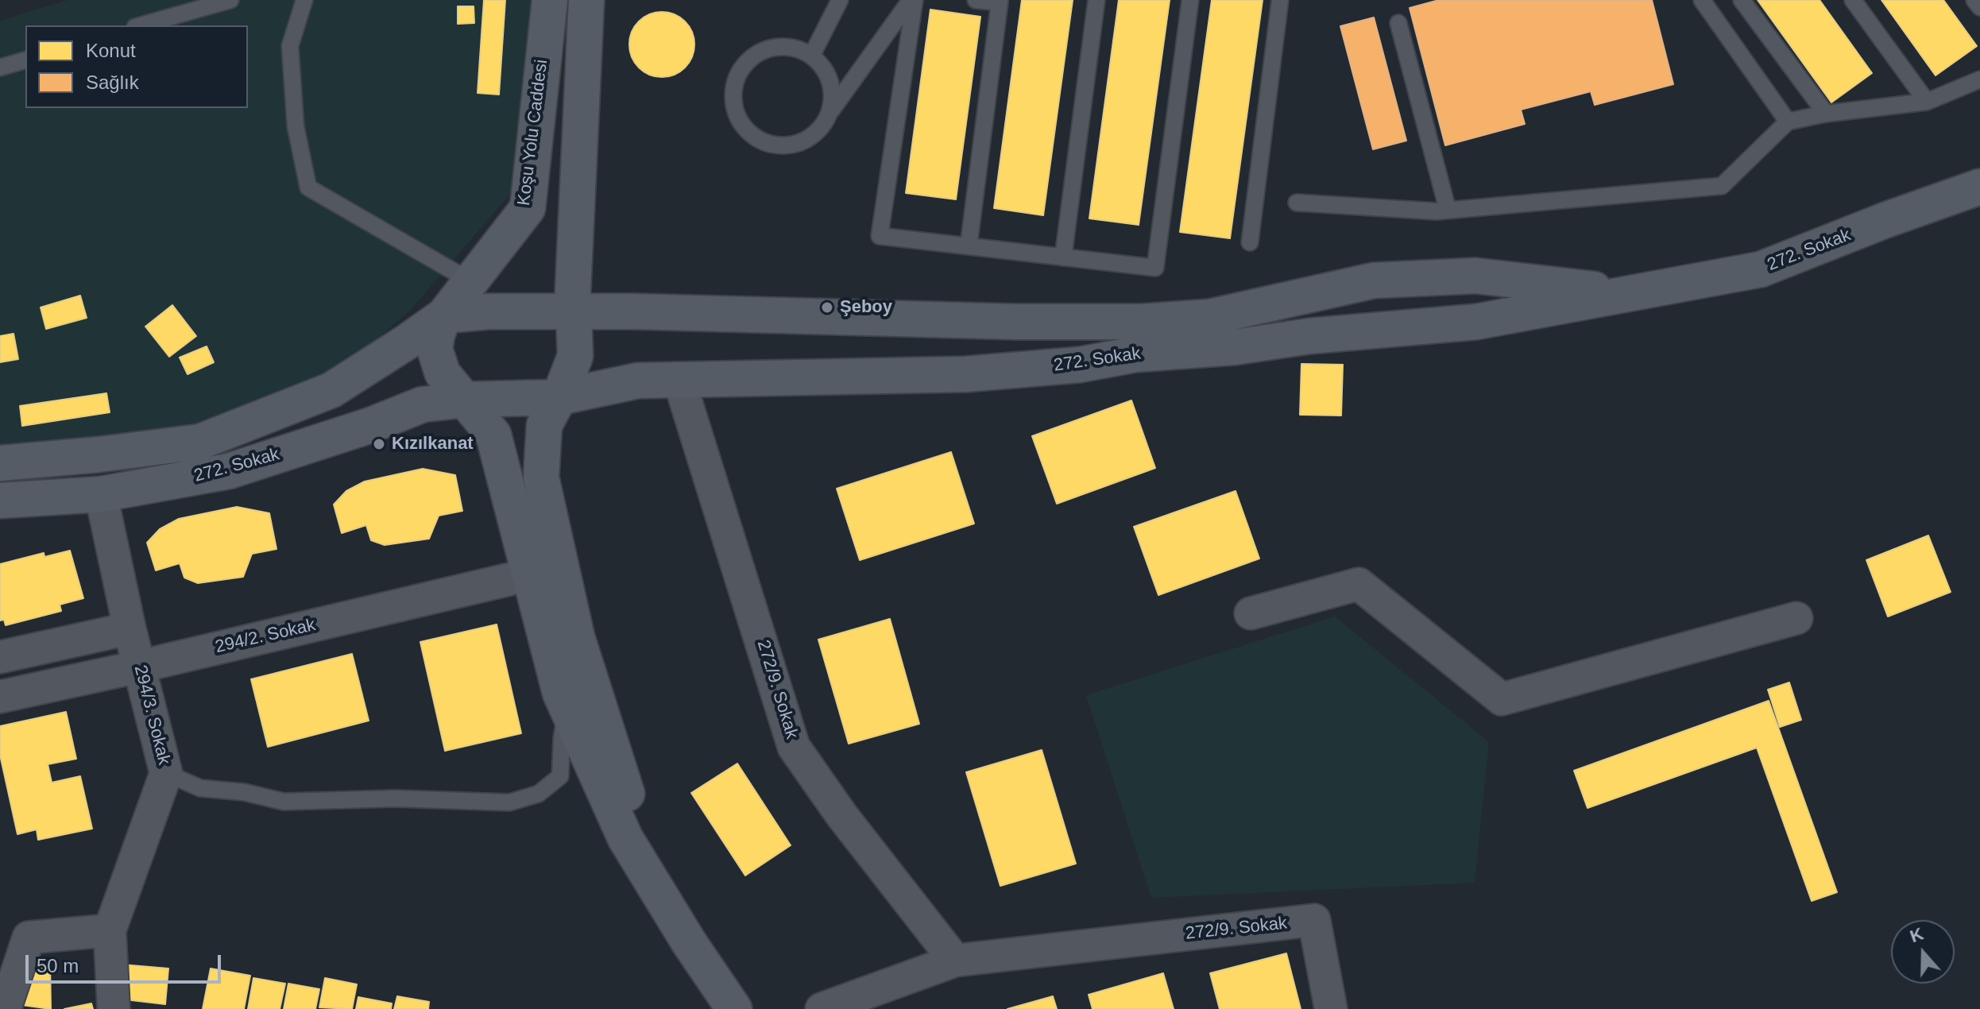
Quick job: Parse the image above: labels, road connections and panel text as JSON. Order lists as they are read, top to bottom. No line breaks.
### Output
{"streets":{"street":["Koşu Yolu Caddesi","272. Sokak","294/2. Sokak","272/9. Sokak","294/3. Sokak"]},"crossings":[["Koşu Yolu Caddesi","272. Sokak"],["272. Sokak","272/9. Sokak"],["272. Sokak","294/3. Sokak"],["294/2. Sokak","294/3. Sokak"]],"places":["Şeboy","Kızılkanat"],"legend":["Konut","Sağlık"],"scale_bar":"50 m","north":"top"}
